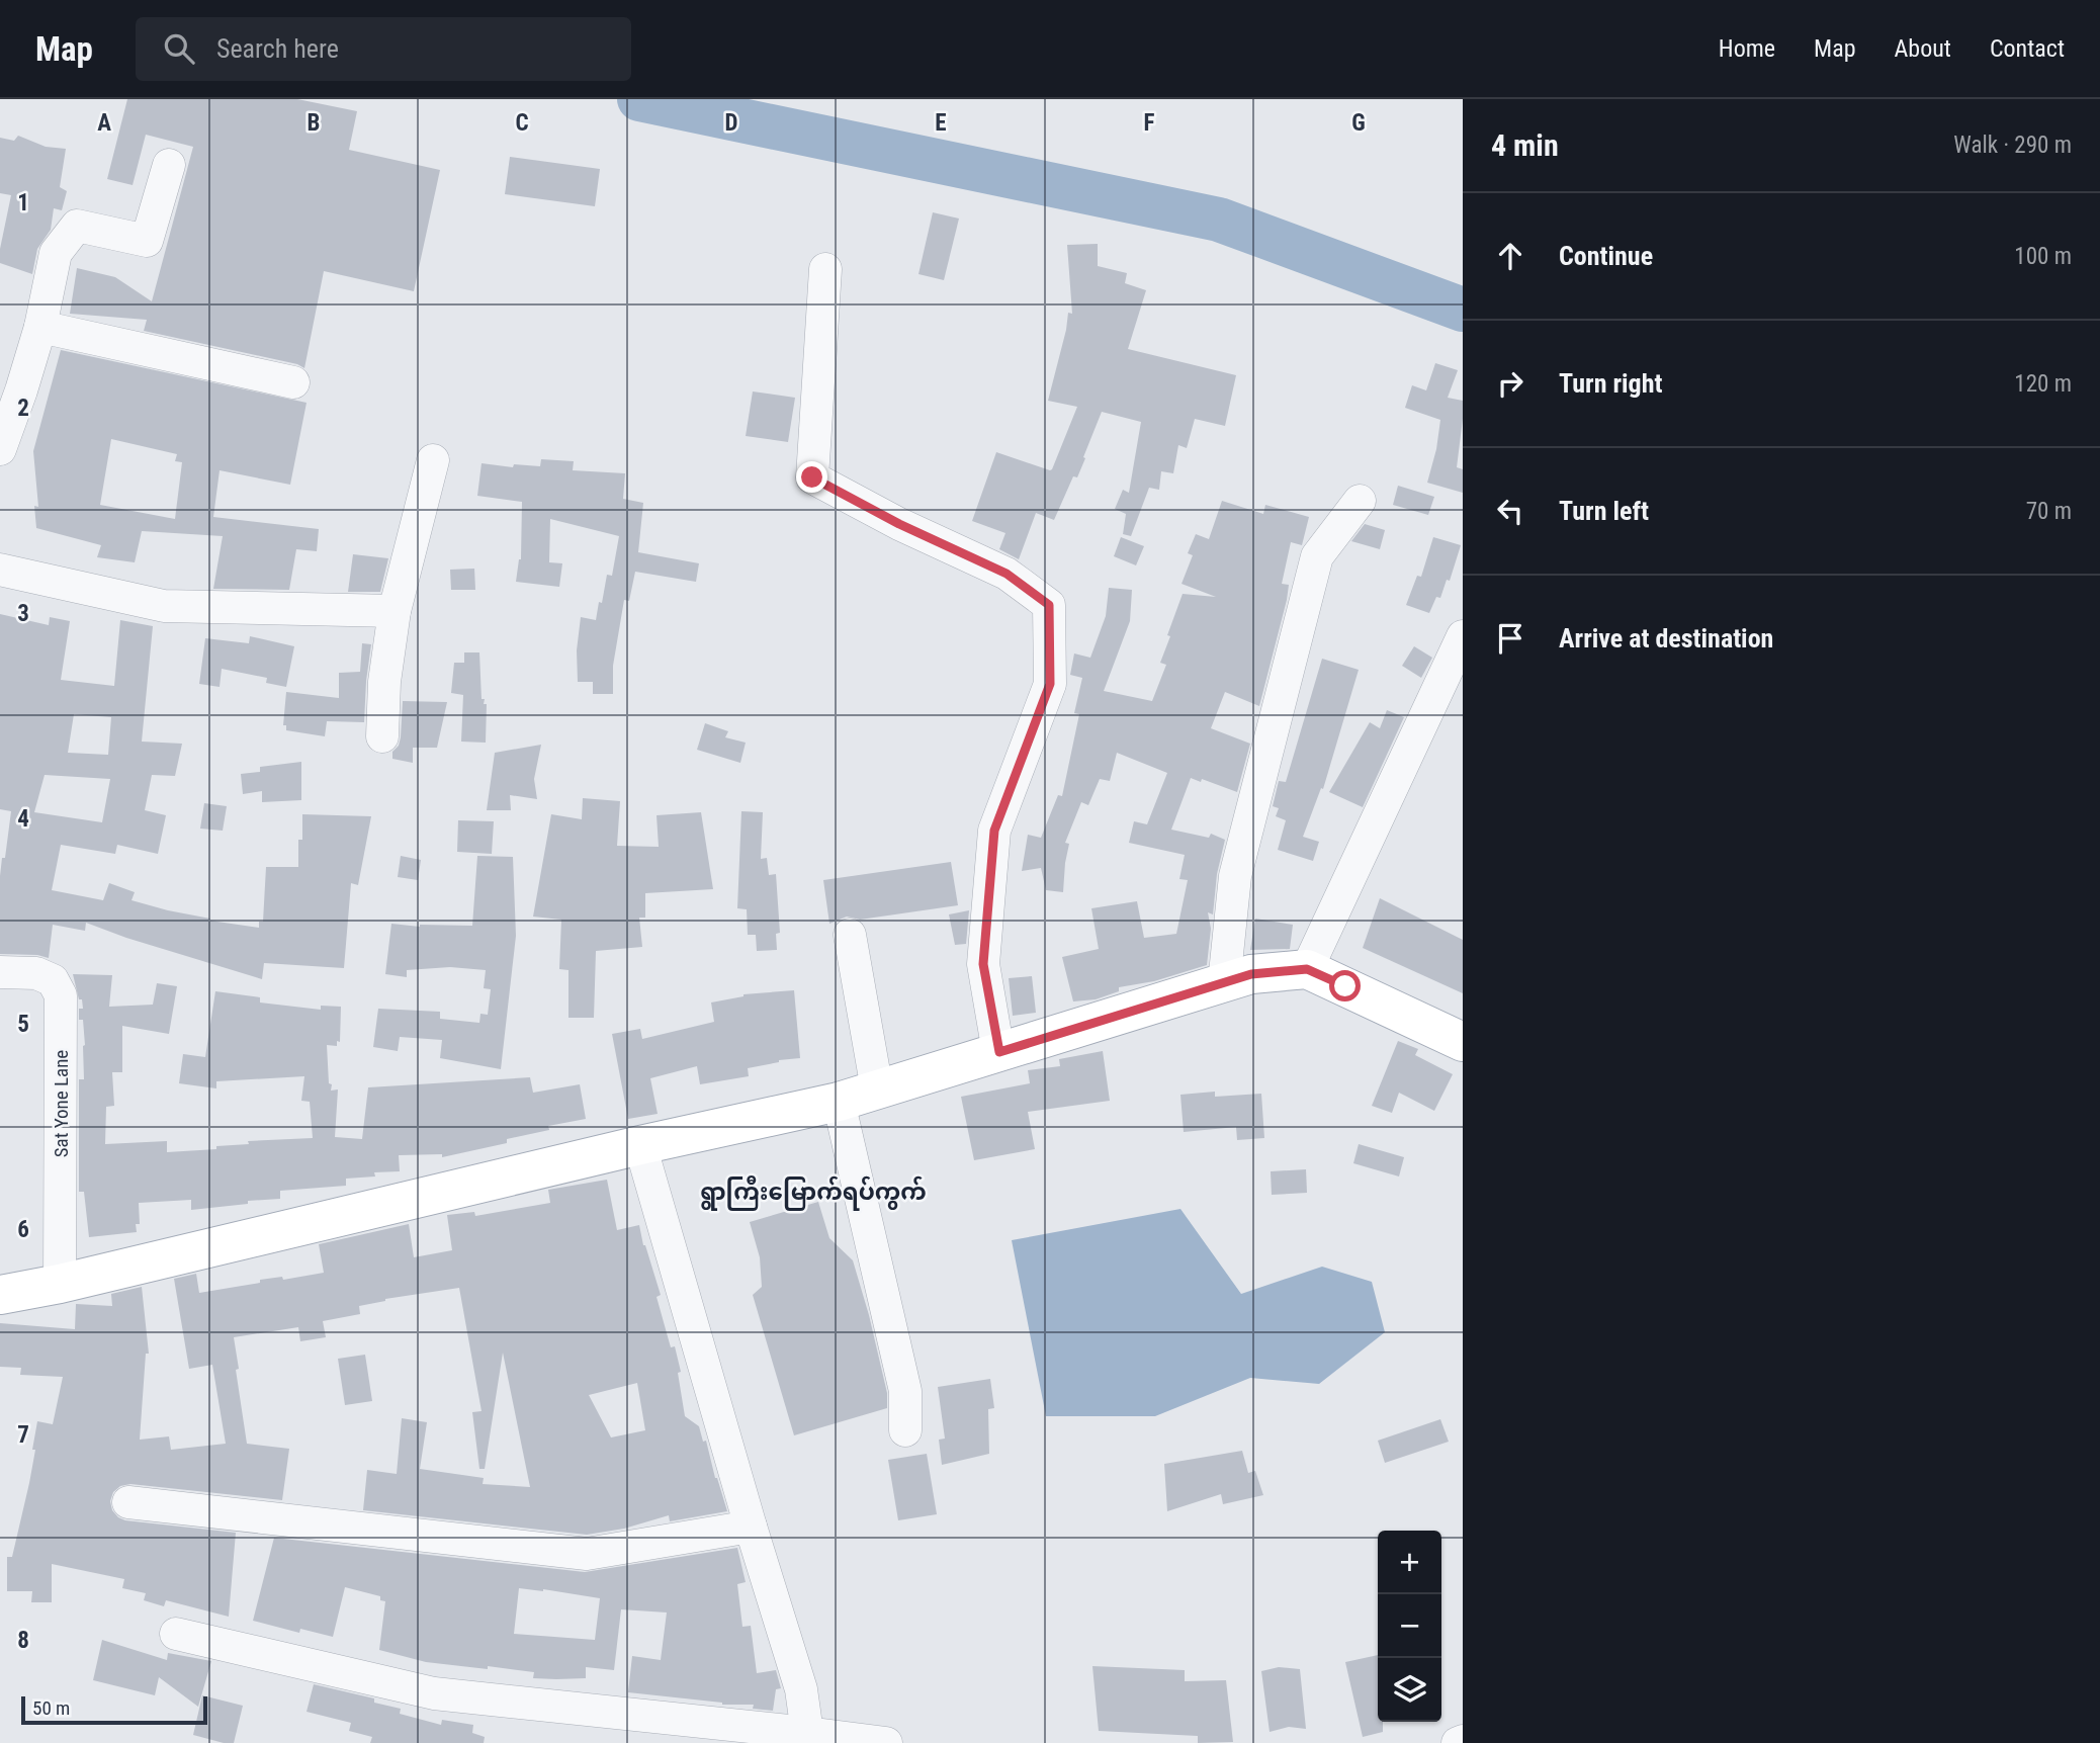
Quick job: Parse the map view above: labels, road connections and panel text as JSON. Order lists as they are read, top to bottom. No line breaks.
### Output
{"streets":{"street":["Sat Yone Lane"]},"districts":["ရွာကြီးမြောက်ရပ်ကွက်"],"scale_bar":"50 m","page":{"header":"Map","search":"Search here","nav":["Home","Map","About","Contact"],"heading":["4 min","Walk · 290 m"],"list":[["Continue","100 m"],["Turn right","120 m"],["Turn left","70 m"],"Arrive at destination"],"map_buttons":["+","−"],"scale":"50 m"},"grid":{"columns":["A","B","C","D","E","F","G"],"rows":["1","2","3","4","5","6","7","8"]}}
